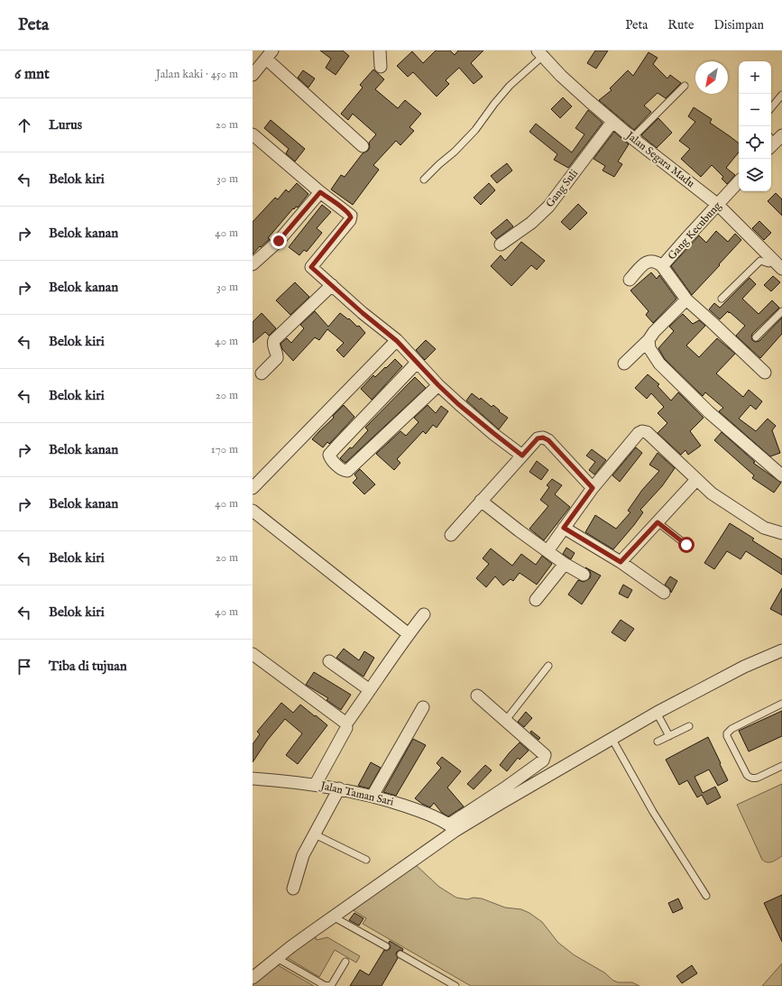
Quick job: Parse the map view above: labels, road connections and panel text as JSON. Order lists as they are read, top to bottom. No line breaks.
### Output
{"streets":{"street":["Jalan Segara Madu","Gang Suli","Gang Kecubung","Jalan Taman Sari"]},"crossings":[["Jalan Segara Madu","Gang Suli"],["Jalan Segara Madu","Gang Kecubung"]],"north":"bottom left","page":{"header":"Peta","nav":["Peta","Rute","Disimpan"],"heading":["6 mnt","Jalan kaki · 450 m"],"map_buttons":["+","−"],"list":[["Lurus","20 m"],["Belok kiri","30 m"],["Belok kanan","40 m"],["Belok kanan","30 m"],["Belok kiri","40 m"],["Belok kiri","20 m"],["Belok kanan","170 m"],["Belok kanan","40 m"],["Belok kiri","20 m"],["Belok kiri","40 m"],"Tiba di tujuan"]}}
